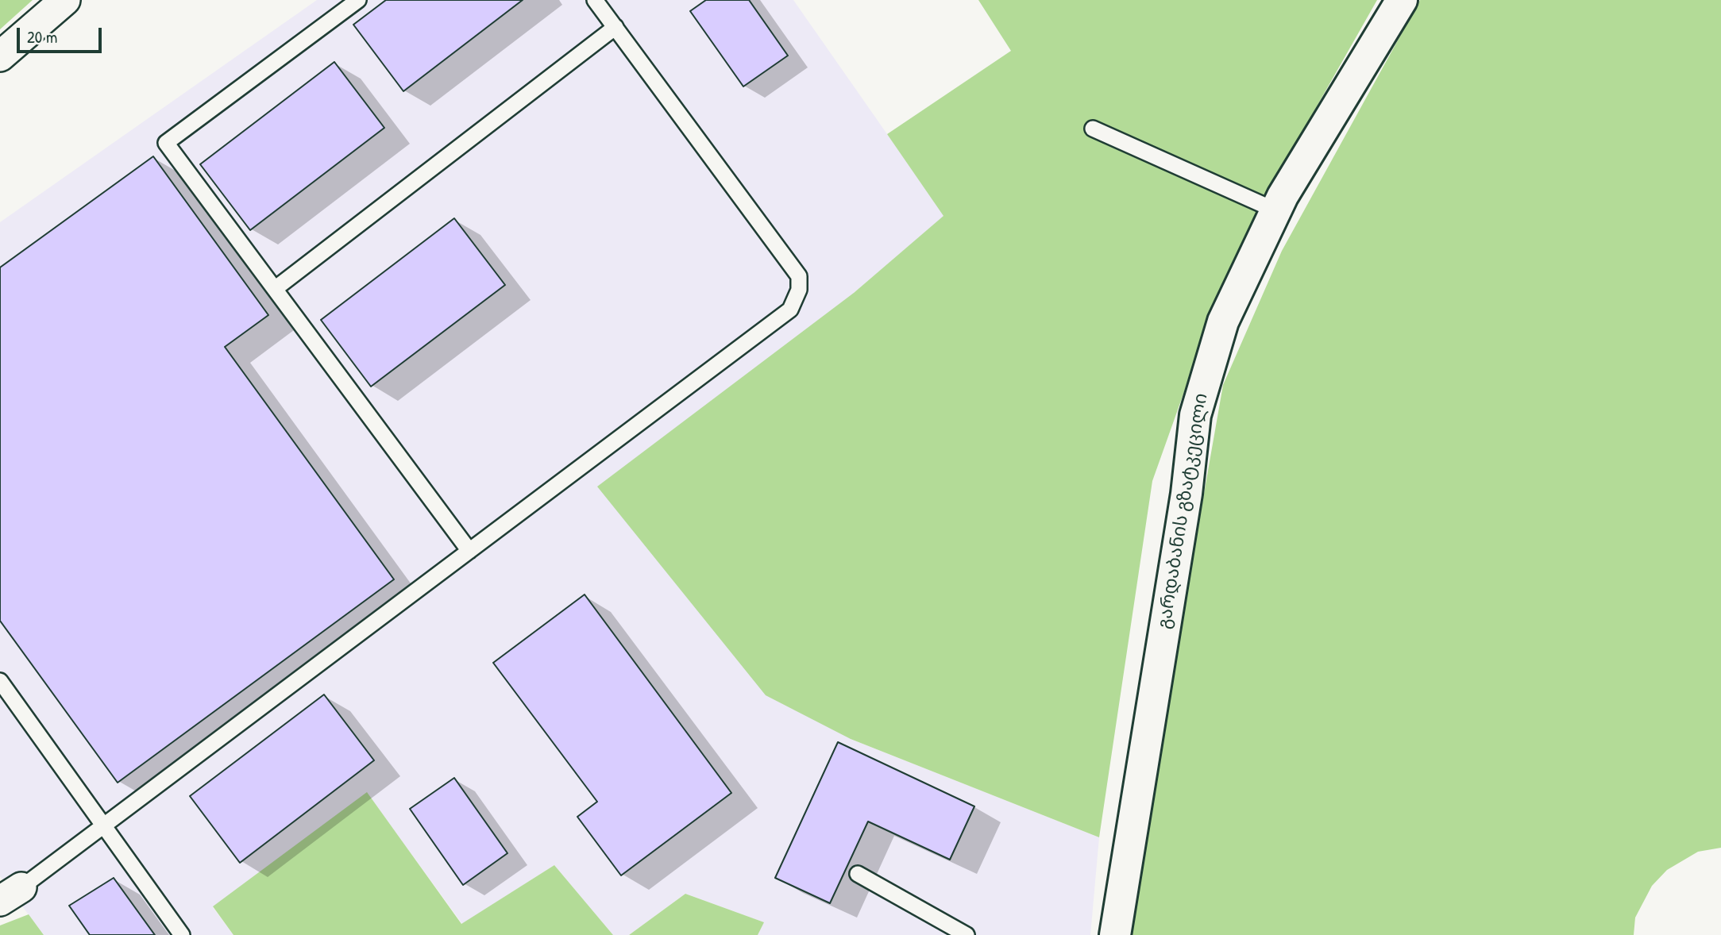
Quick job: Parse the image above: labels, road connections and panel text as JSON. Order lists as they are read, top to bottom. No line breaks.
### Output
{"streets":{"main road":["გარდაბანის გზატკეცილი"]},"scale_bar":"20 m"}
